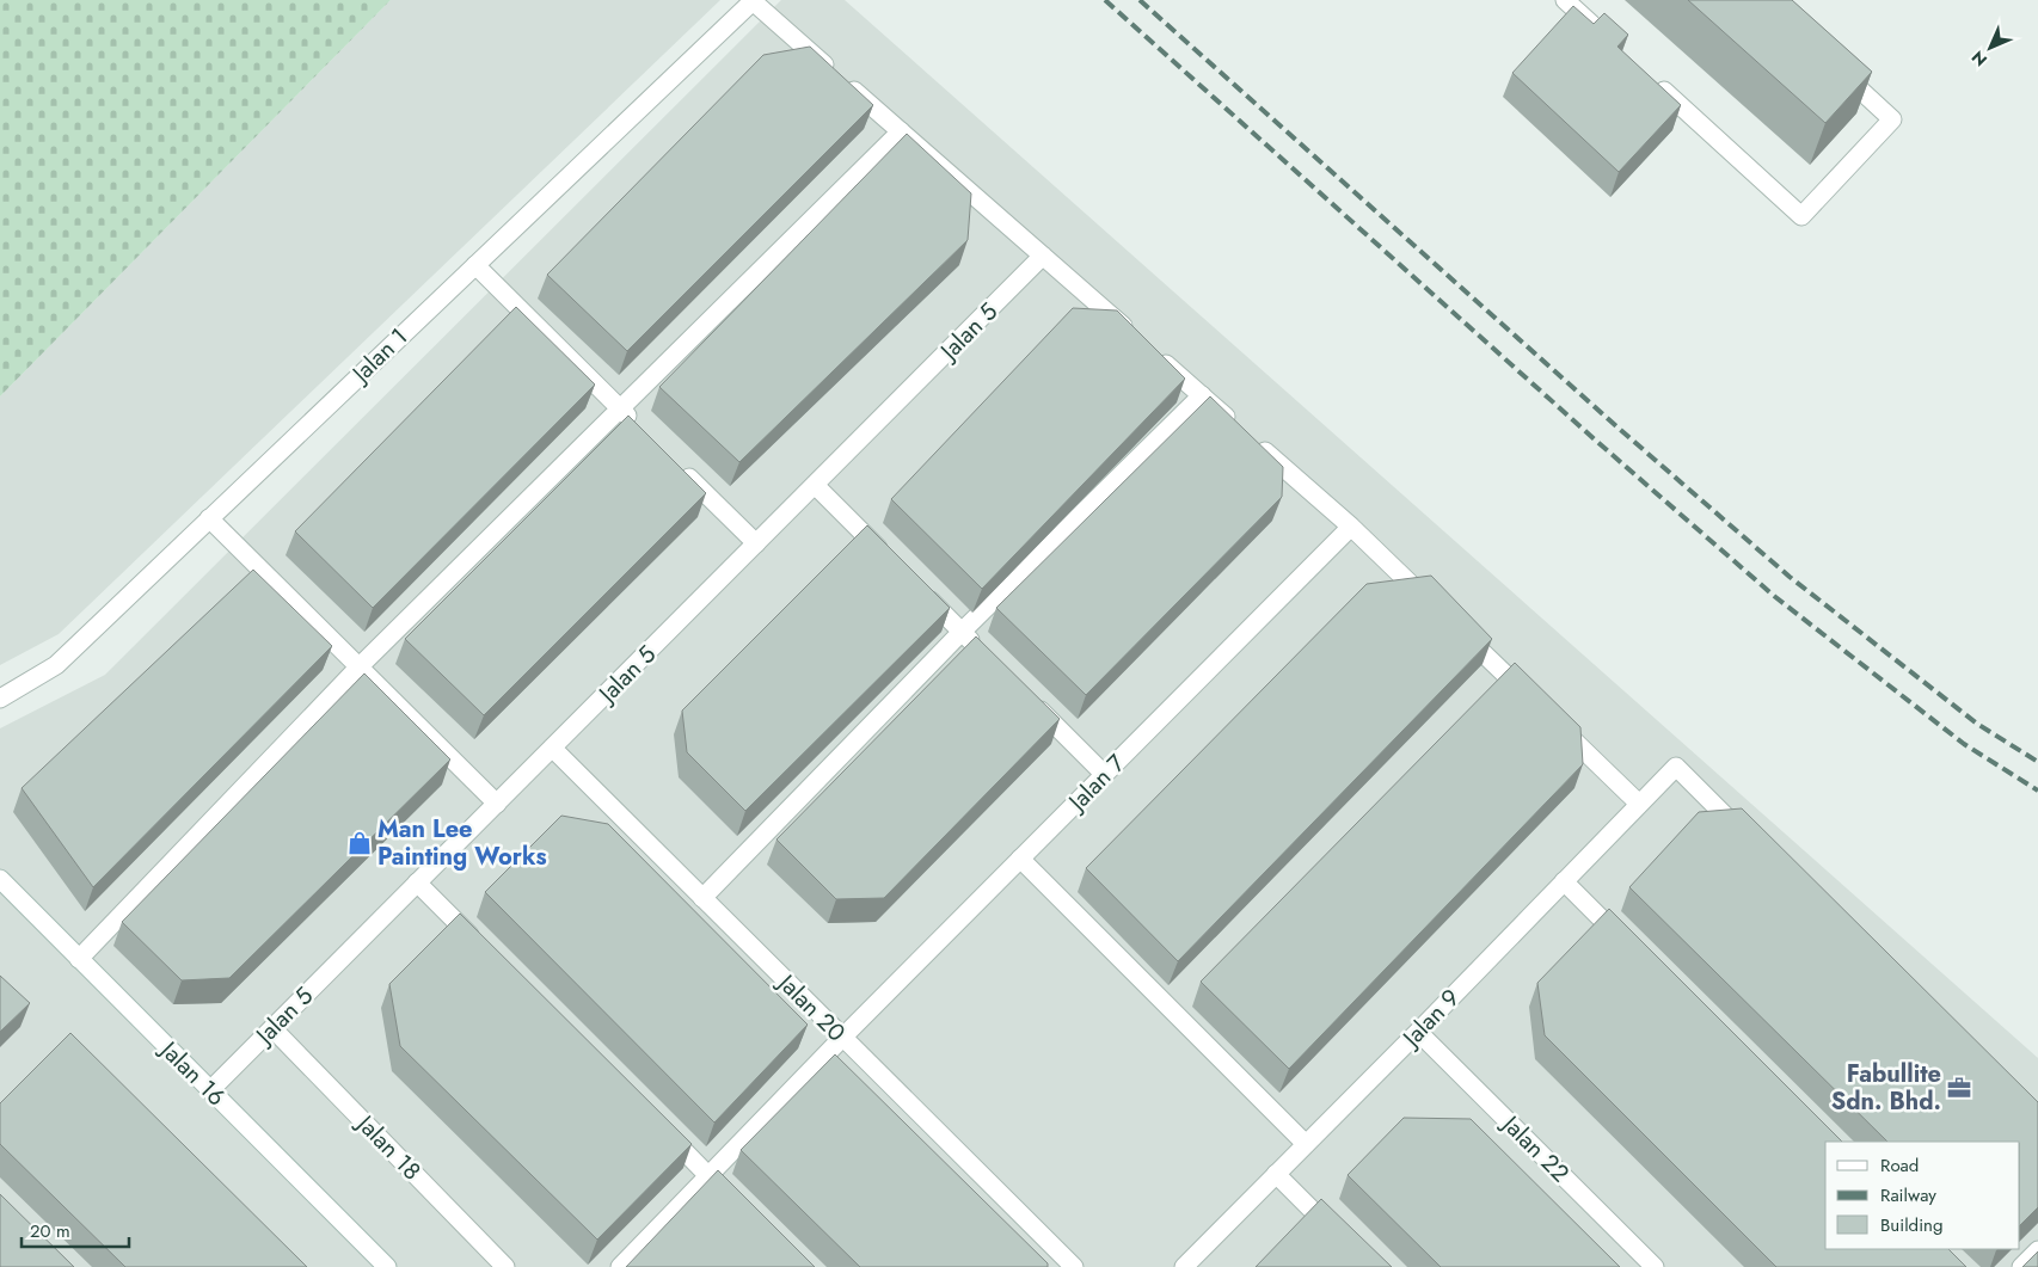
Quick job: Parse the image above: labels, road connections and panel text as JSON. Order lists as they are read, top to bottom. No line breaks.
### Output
{"streets":{"street":["Jalan 5","Jalan 1","Jalan 7","Jalan 20","Jalan 9","Jalan 16","Jalan 18","Jalan 22"]},"crossings":[["Jalan 5","Jalan 20"],["Jalan 5","Jalan 16"],["Jalan 5","Jalan 18"],["Jalan 7","Jalan 20"],["Jalan 9","Jalan 22"]],"places":{"shop":["Man Lee Painting Works"],"office":["Fabullite Sdn. Bhd."]},"legend":["Road","Railway","Building"],"scale_bar":"20 m","north":"bottom left"}
